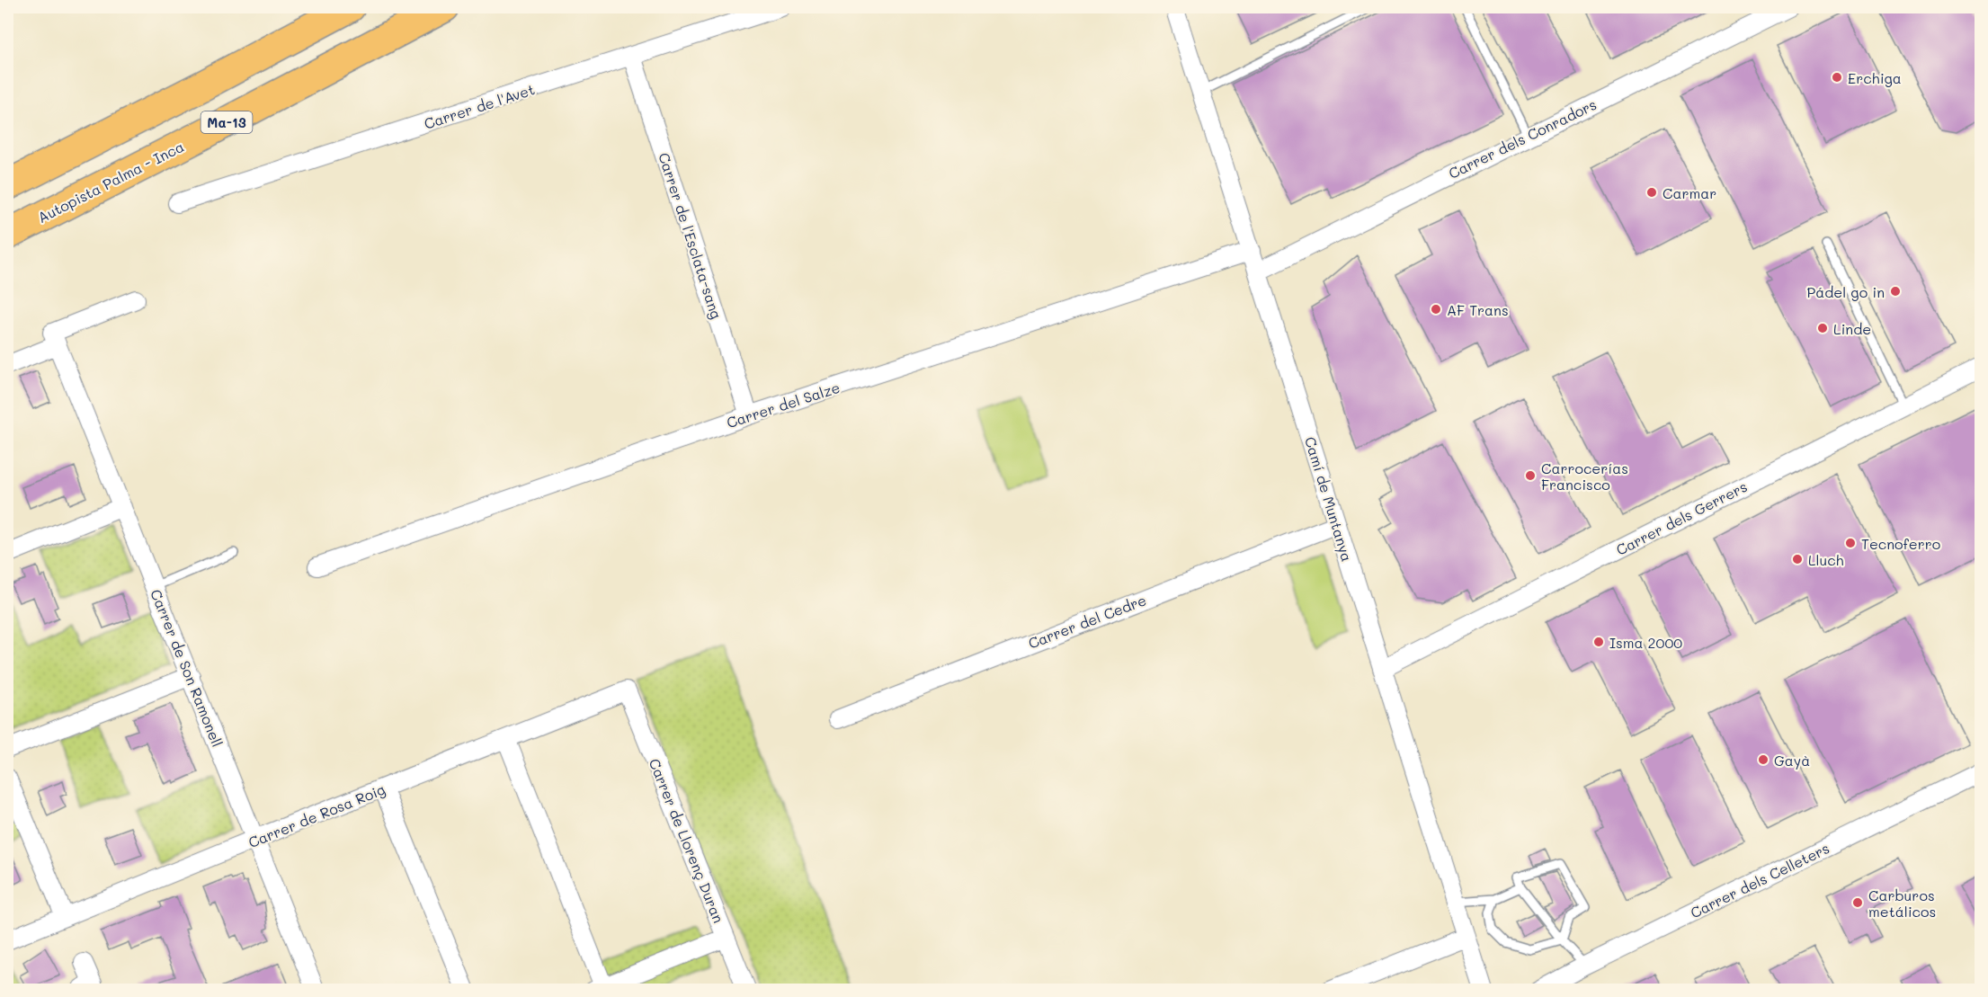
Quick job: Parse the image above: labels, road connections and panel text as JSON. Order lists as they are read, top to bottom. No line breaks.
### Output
{"streets":{"highway":["Ma-13","Autopista Palma - Inca"],"street":["Carrer de l'Avet","Carrer dels Conradors","Carrer de l'Esclata-sang","Carrer del Salze","Camí de Muntanya","Carrer dels Gerrers","Carrer del Cedre","Carrer de Son Ramonell","Carrer de Rosa Roig","Carrer de Llorenç Duran","Carrer dels Celleters"]},"crossings":[["Carrer de l'Avet","Carrer de l'Esclata-sang"],["Carrer dels Conradors","Camí de Muntanya"],["Carrer de l'Esclata-sang","Carrer del Salze"],["Carrer del Salze","Camí de Muntanya"],["Camí de Muntanya","Carrer dels Gerrers"],["Camí de Muntanya","Carrer del Cedre"],["Carrer de Son Ramonell","Carrer de Rosa Roig"],["Carrer de Rosa Roig","Carrer de Llorenç Duran"]],"places":["Erchiga","Carmar","Pádel go in","AF Trans","Linde","Carrocerías Francisco","Tecnoferro","Lluch","Isma 2000","Gayà","Carburos metálicos"]}
